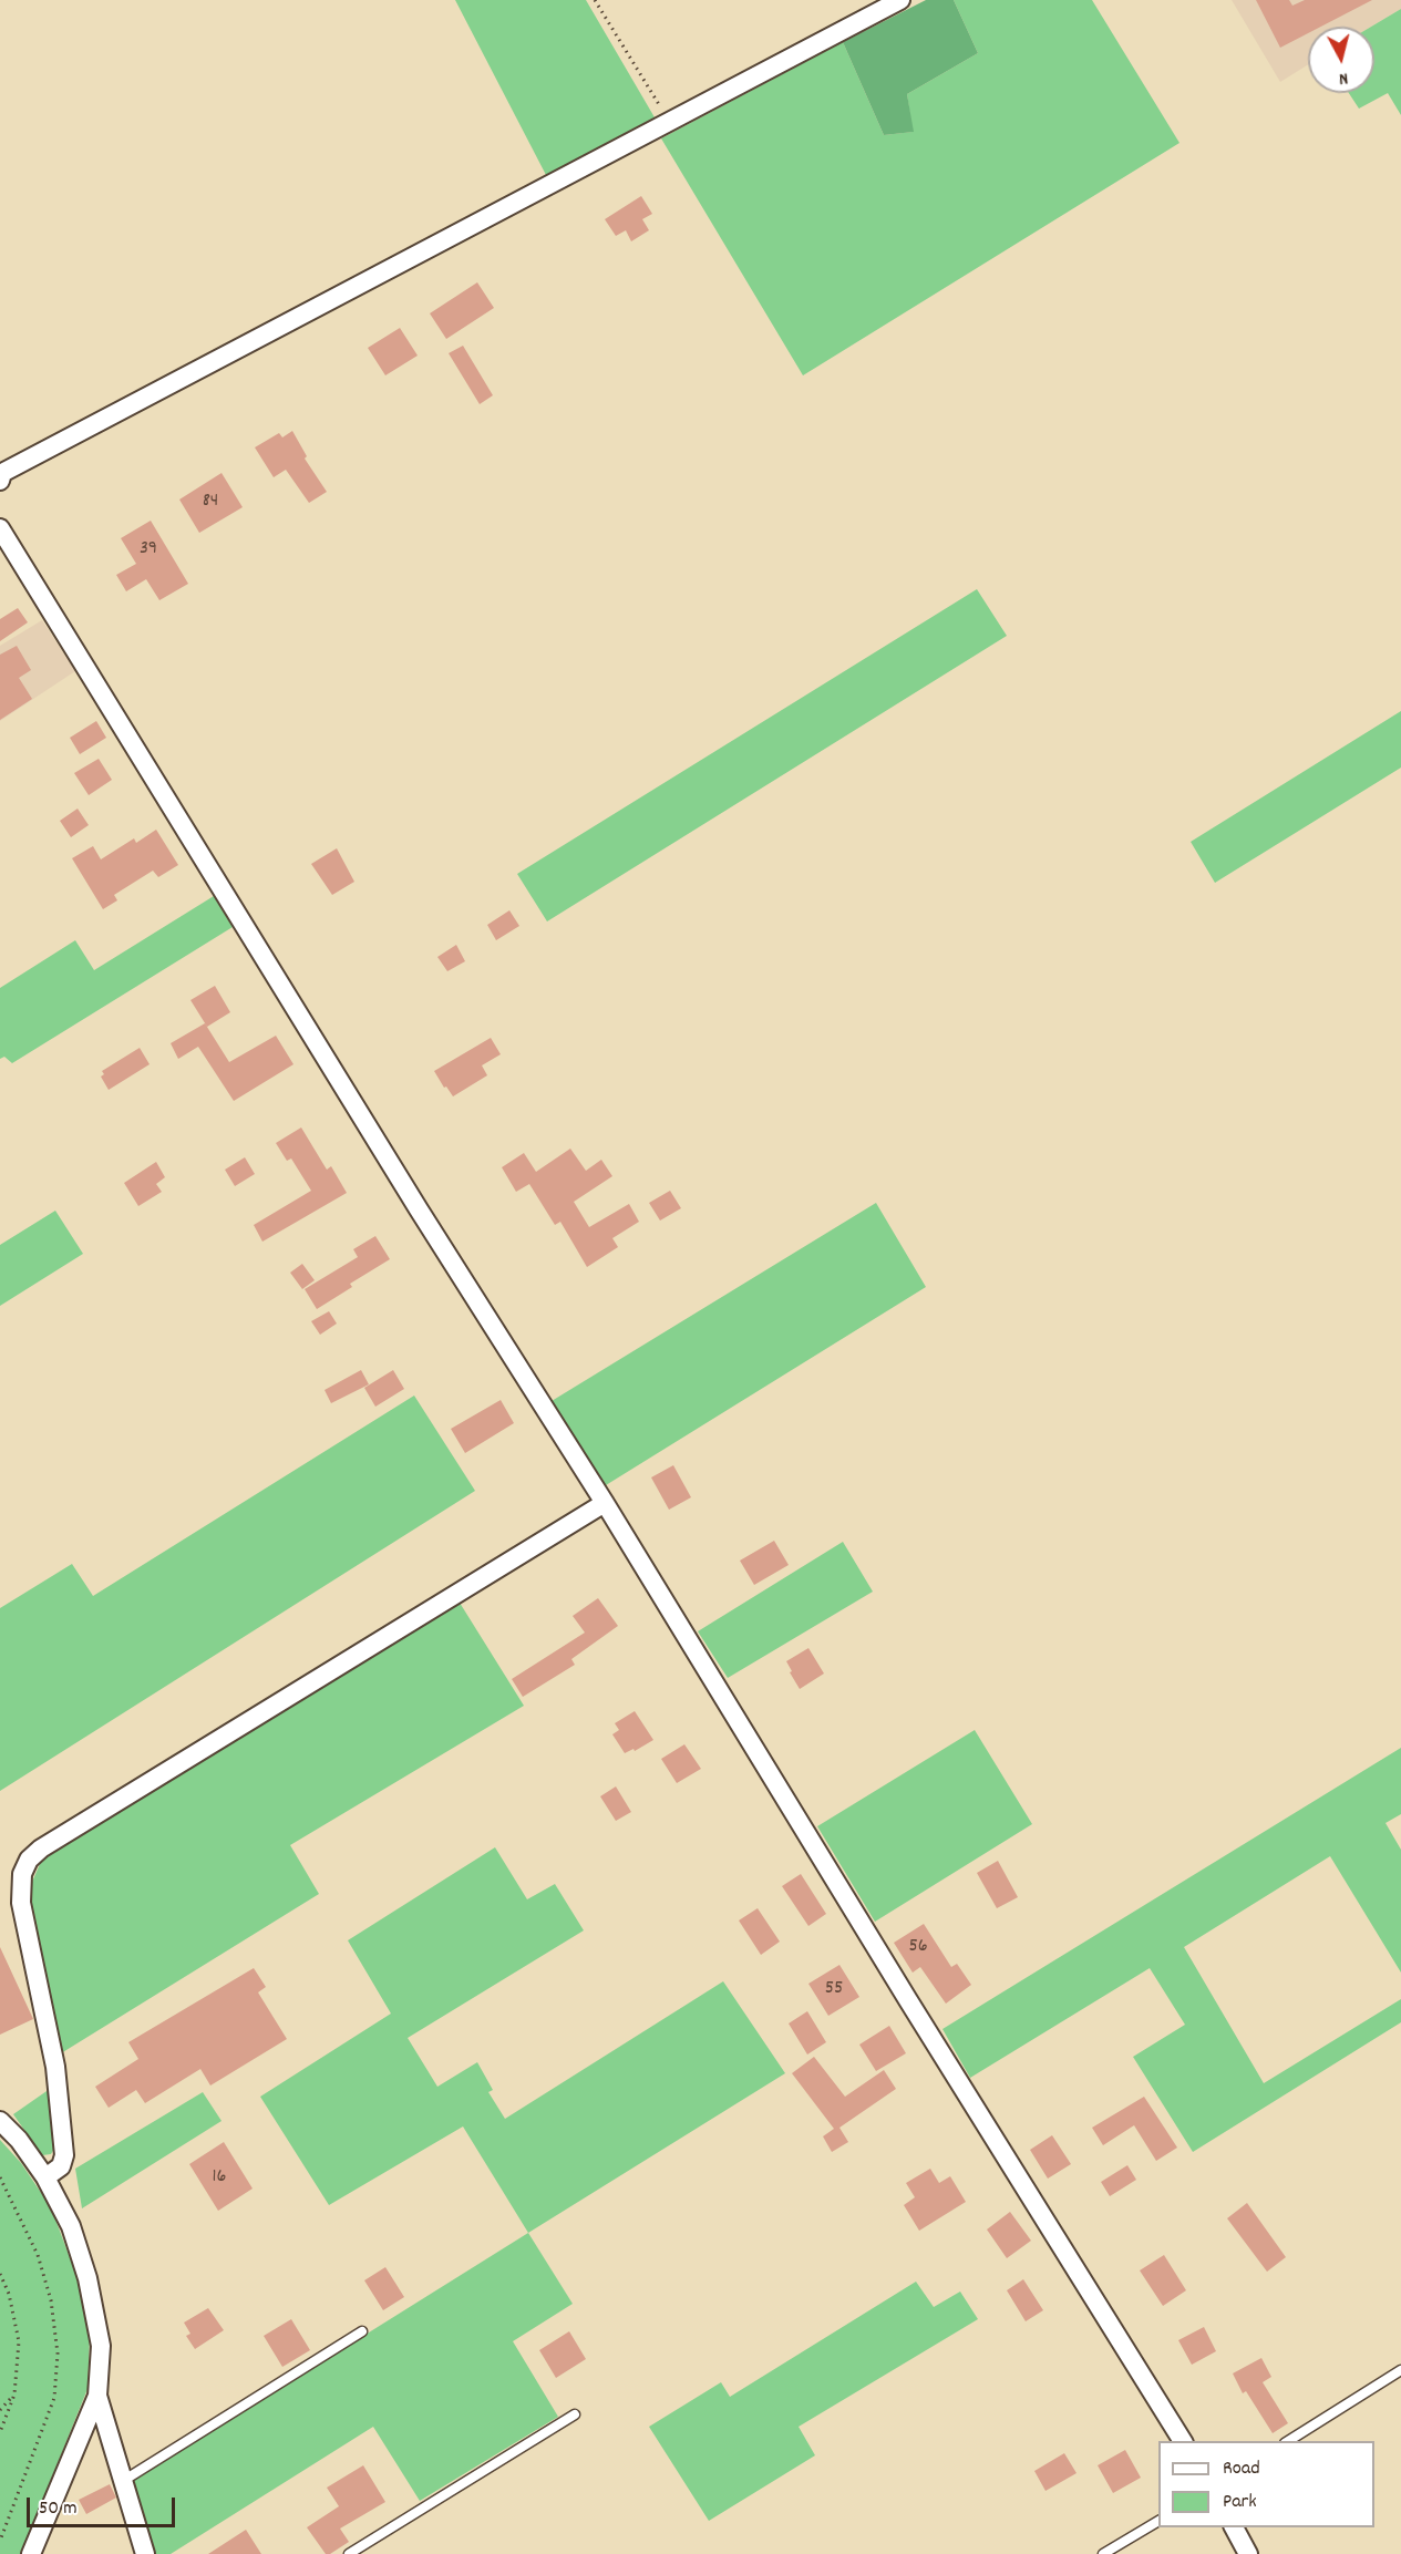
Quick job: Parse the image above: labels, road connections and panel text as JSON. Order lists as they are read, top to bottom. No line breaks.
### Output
{"house_numbers":["84","39","56","55","16"],"legend":["Road","Park"],"scale_bar":"50 m","north":"bottom"}
